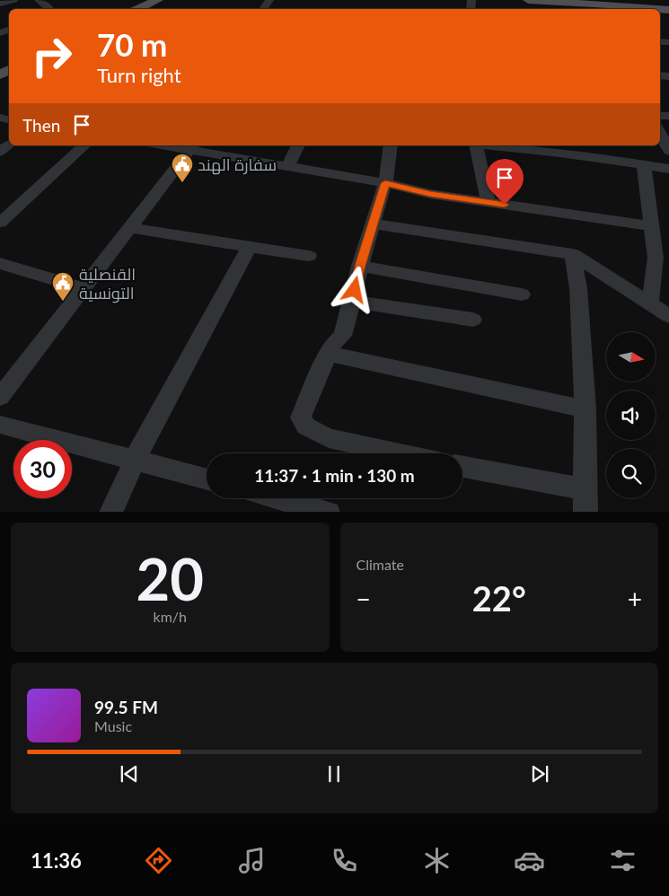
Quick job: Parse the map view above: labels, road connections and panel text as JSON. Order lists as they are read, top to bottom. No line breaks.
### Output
{"places":{"public building":["سفارة الهند","القنصلية التونسية"]},"north":"right","page":{"turn":["70 m","Turn right"],"then":"Then","limit":"30","trip":"11:37 · 1 min · 130 m","tile":[["20","km/h"],"Climate"],"heat":["−","22°","+"],"song":["99.5 FM","Music"],"tabs":"11:36"}}
